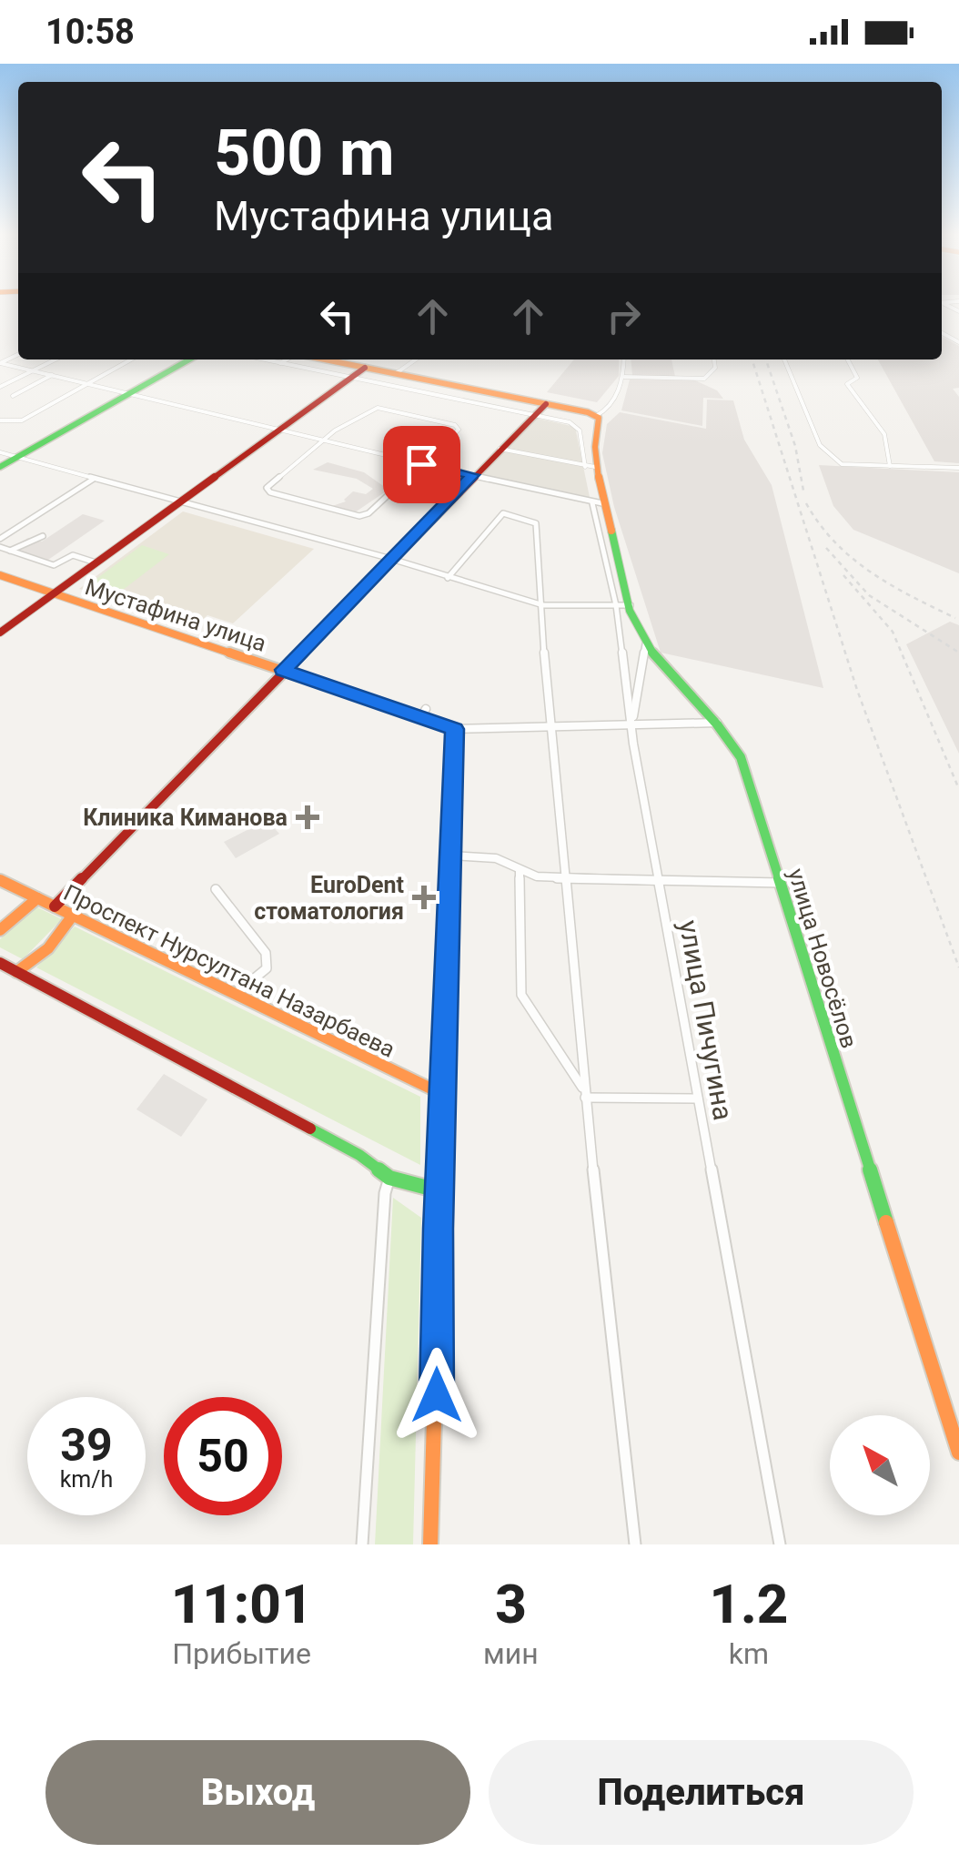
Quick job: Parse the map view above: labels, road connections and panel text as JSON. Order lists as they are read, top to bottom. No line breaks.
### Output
{"streets":{"street":["Мустафина улица","улица Новосёлов","Проспект Нурсултана Назарбаева","улица Пичугина"]},"crossings":[["Мустафина улица","улица Новосёлов"],["Мустафина улица","улица Пичугина"],["улица Новосёлов","улица Пичугина"]],"places":{"health":["Клиника Киманова","EuroDent стоматология"]},"north":"top left","page":{"status":"10:58","turn":["500 m","Мустафина улица"],"speed":"39 km/h","limit":"50","eta":["11:01","Прибытие","3","мин","1.2","km"],"buttons":["Выход","Поделиться"]}}
